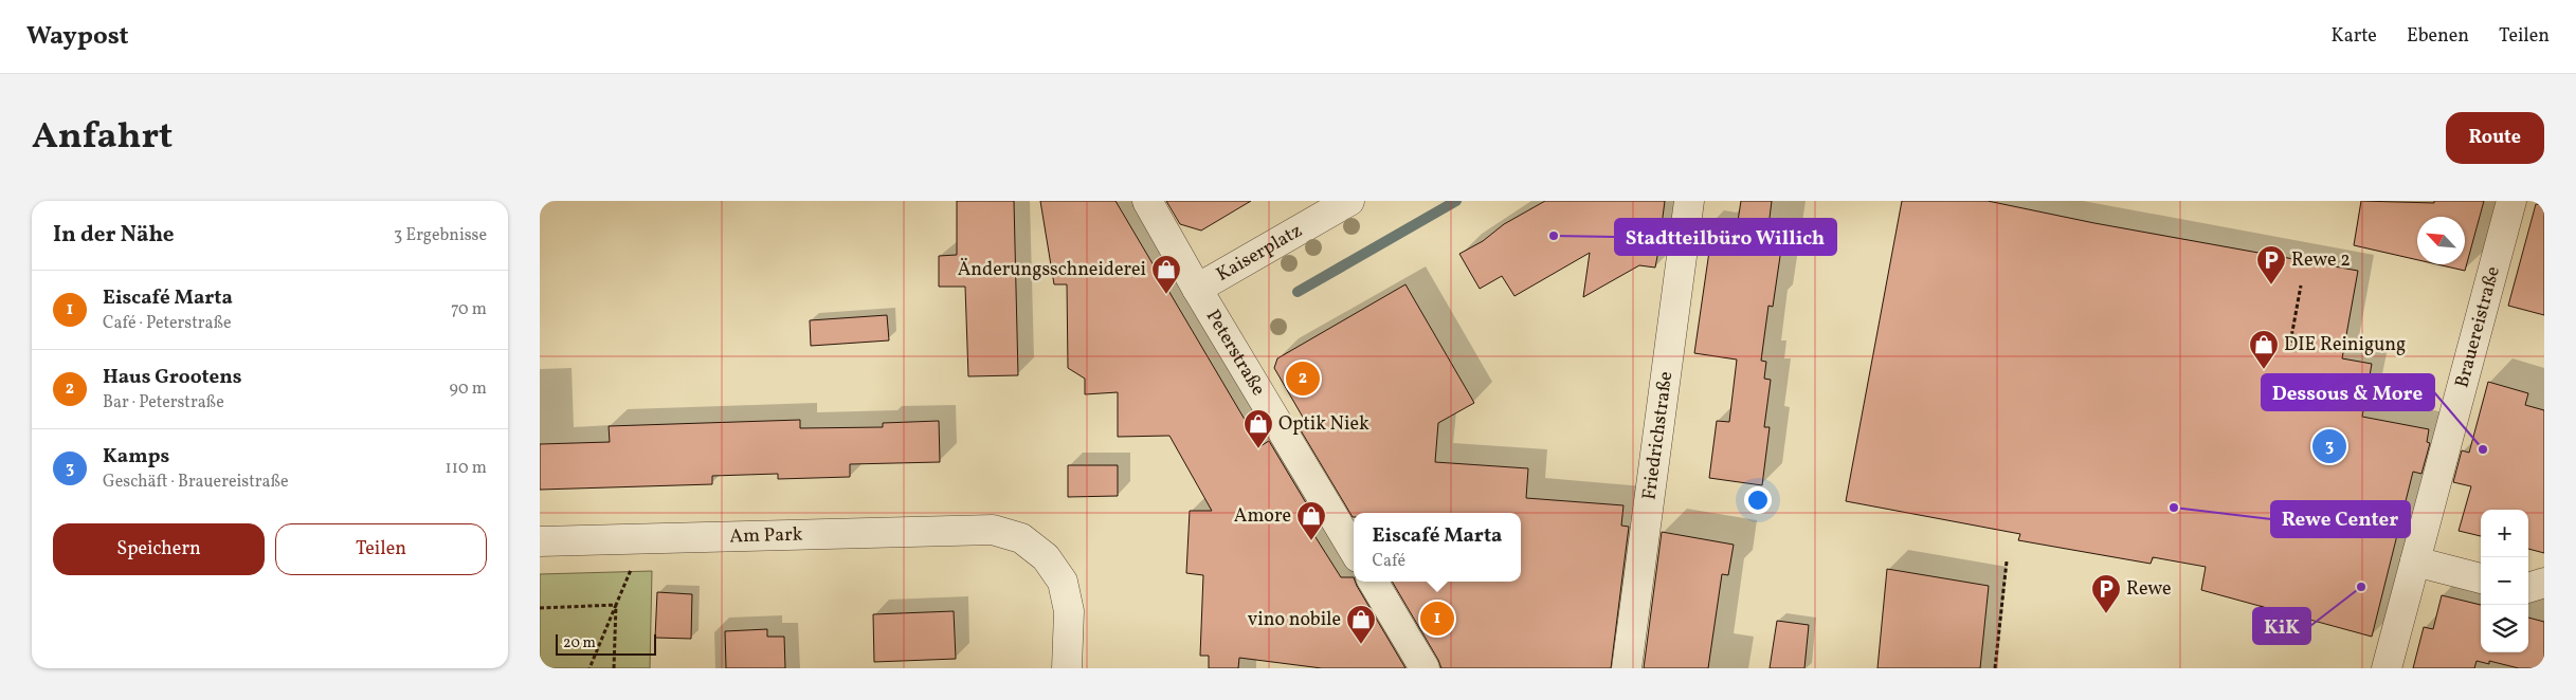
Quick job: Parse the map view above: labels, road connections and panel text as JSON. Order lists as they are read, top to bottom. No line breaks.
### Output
{"streets":{"street":["Kaiserplatz","Brauereistraße","Peterstraße","Friedrichstraße","Am Park"]},"crossings":[["Kaiserplatz","Peterstraße"]],"places":{"other":["Stadtteilbüro Willich","Dessous & More","Rewe Center","KiK"],"parking":["Rewe 2","Rewe"],"shop":["Änderungsschneiderei","DIE Reinigung","Optik Niek","Amore","vino nobile"]},"scale_bar":"20 m","north":"top left","page":{"header":"Waypost","nav":["Karte","Ebenen","Teilen"],"title":"Anfahrt","buttons":["Route",["Speichern","Teilen"]],"heading":["In der Nähe","3 Ergebnisse"],"list":[{"mark":"1","name":"Eiscafé Marta","note":"Café · Peterstraße","value":"70 m"},{"mark":"2","name":"Haus Grootens","note":"Bar · Peterstraße","value":"90 m"},{"mark":"3","name":"Kamps","note":"Geschäft · Brauereistraße","value":"110 m"}],"pins":["2","3","1"],"map_buttons":["+","−"],"popup":["Eiscafé Marta","Café"],"scale":"20 m"}}
